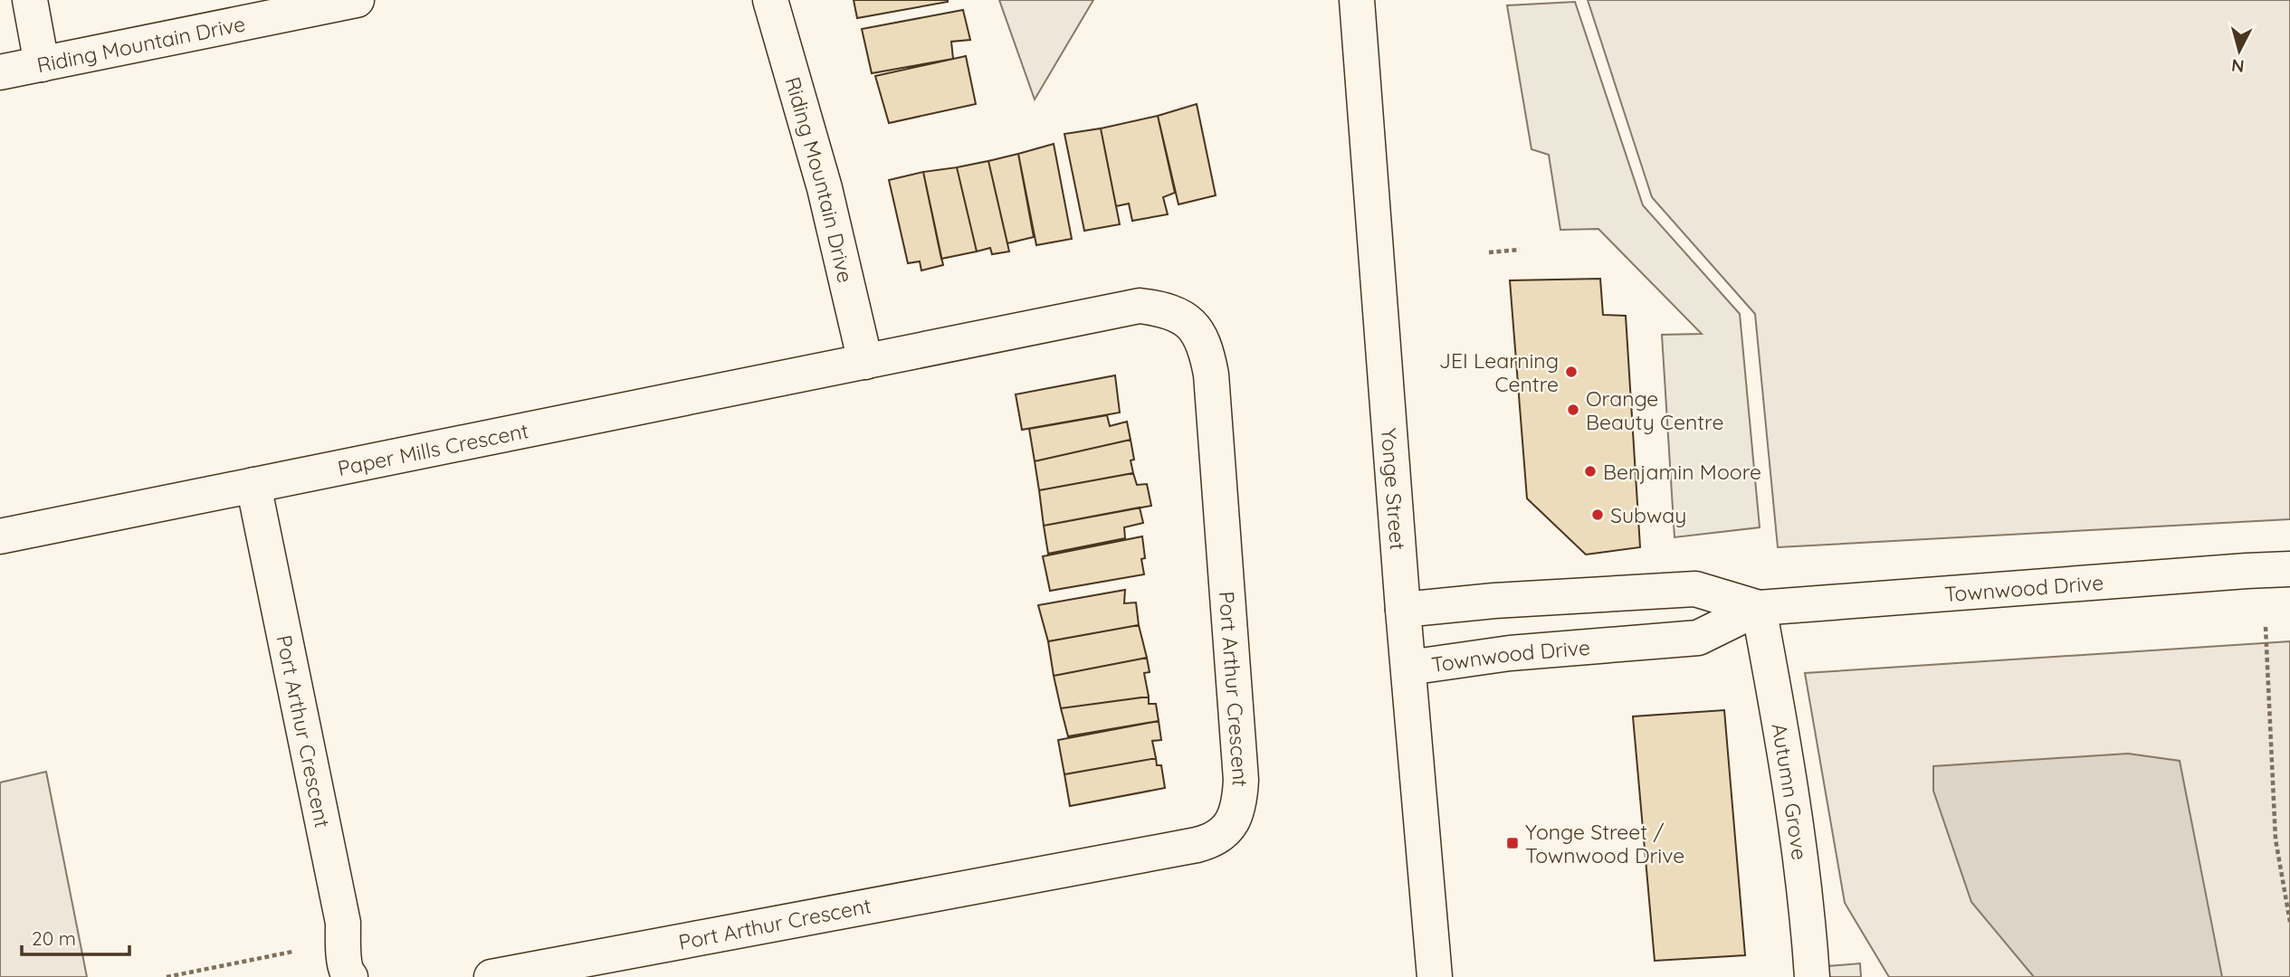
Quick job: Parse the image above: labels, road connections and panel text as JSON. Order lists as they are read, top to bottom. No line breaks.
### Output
{"streets":{"street":["Riding Mountain Drive","Paper Mills Crescent","Yonge Street","Townwood Drive","Port Arthur Crescent","Autumn Grove"]},"crossings":[["Riding Mountain Drive","Paper Mills Crescent"],["Riding Mountain Drive","Port Arthur Crescent"],["Paper Mills Crescent","Port Arthur Crescent"],["Yonge Street","Townwood Drive"],["Townwood Drive","Autumn Grove"]],"places":{"other":["JEI Learning Centre","Orange Beauty Centre","Benjamin Moore","Subway"],"transit":["Yonge Street / Townwood Drive"]},"scale_bar":"20 m","north":"bottom"}
